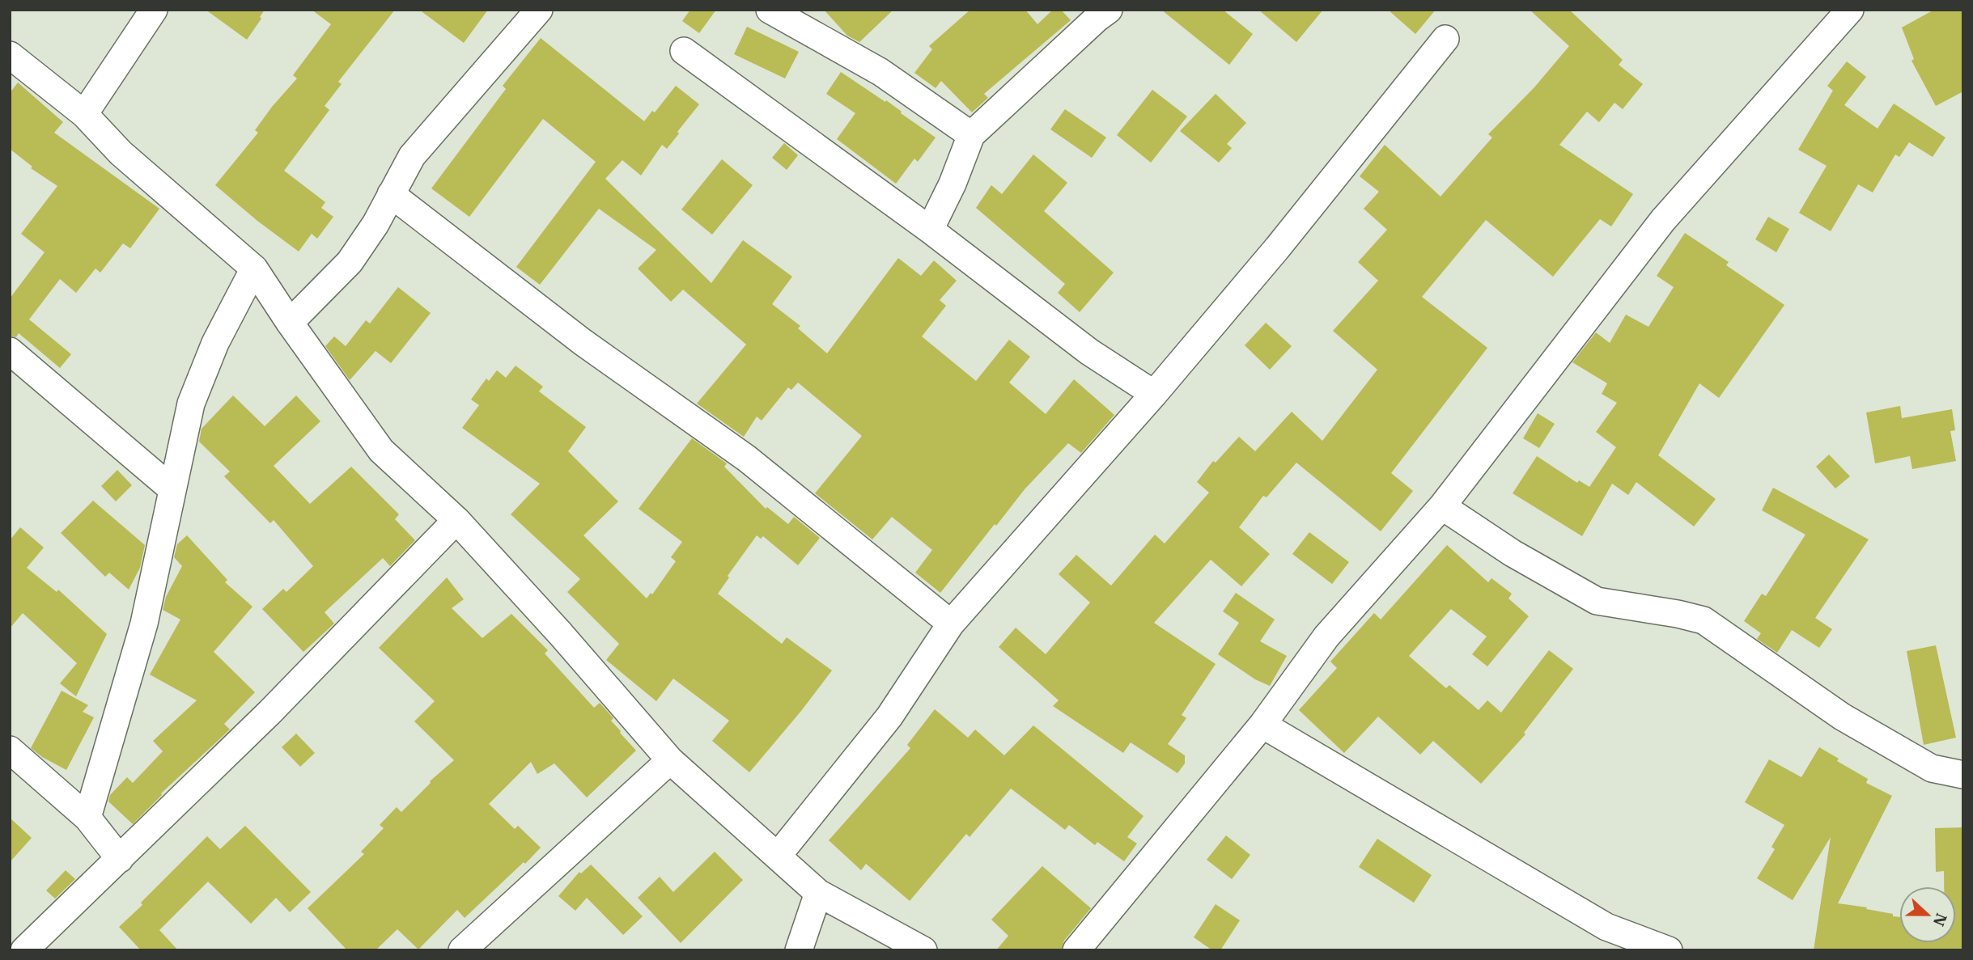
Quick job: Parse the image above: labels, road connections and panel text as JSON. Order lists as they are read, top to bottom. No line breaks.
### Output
{"north":"right"}
